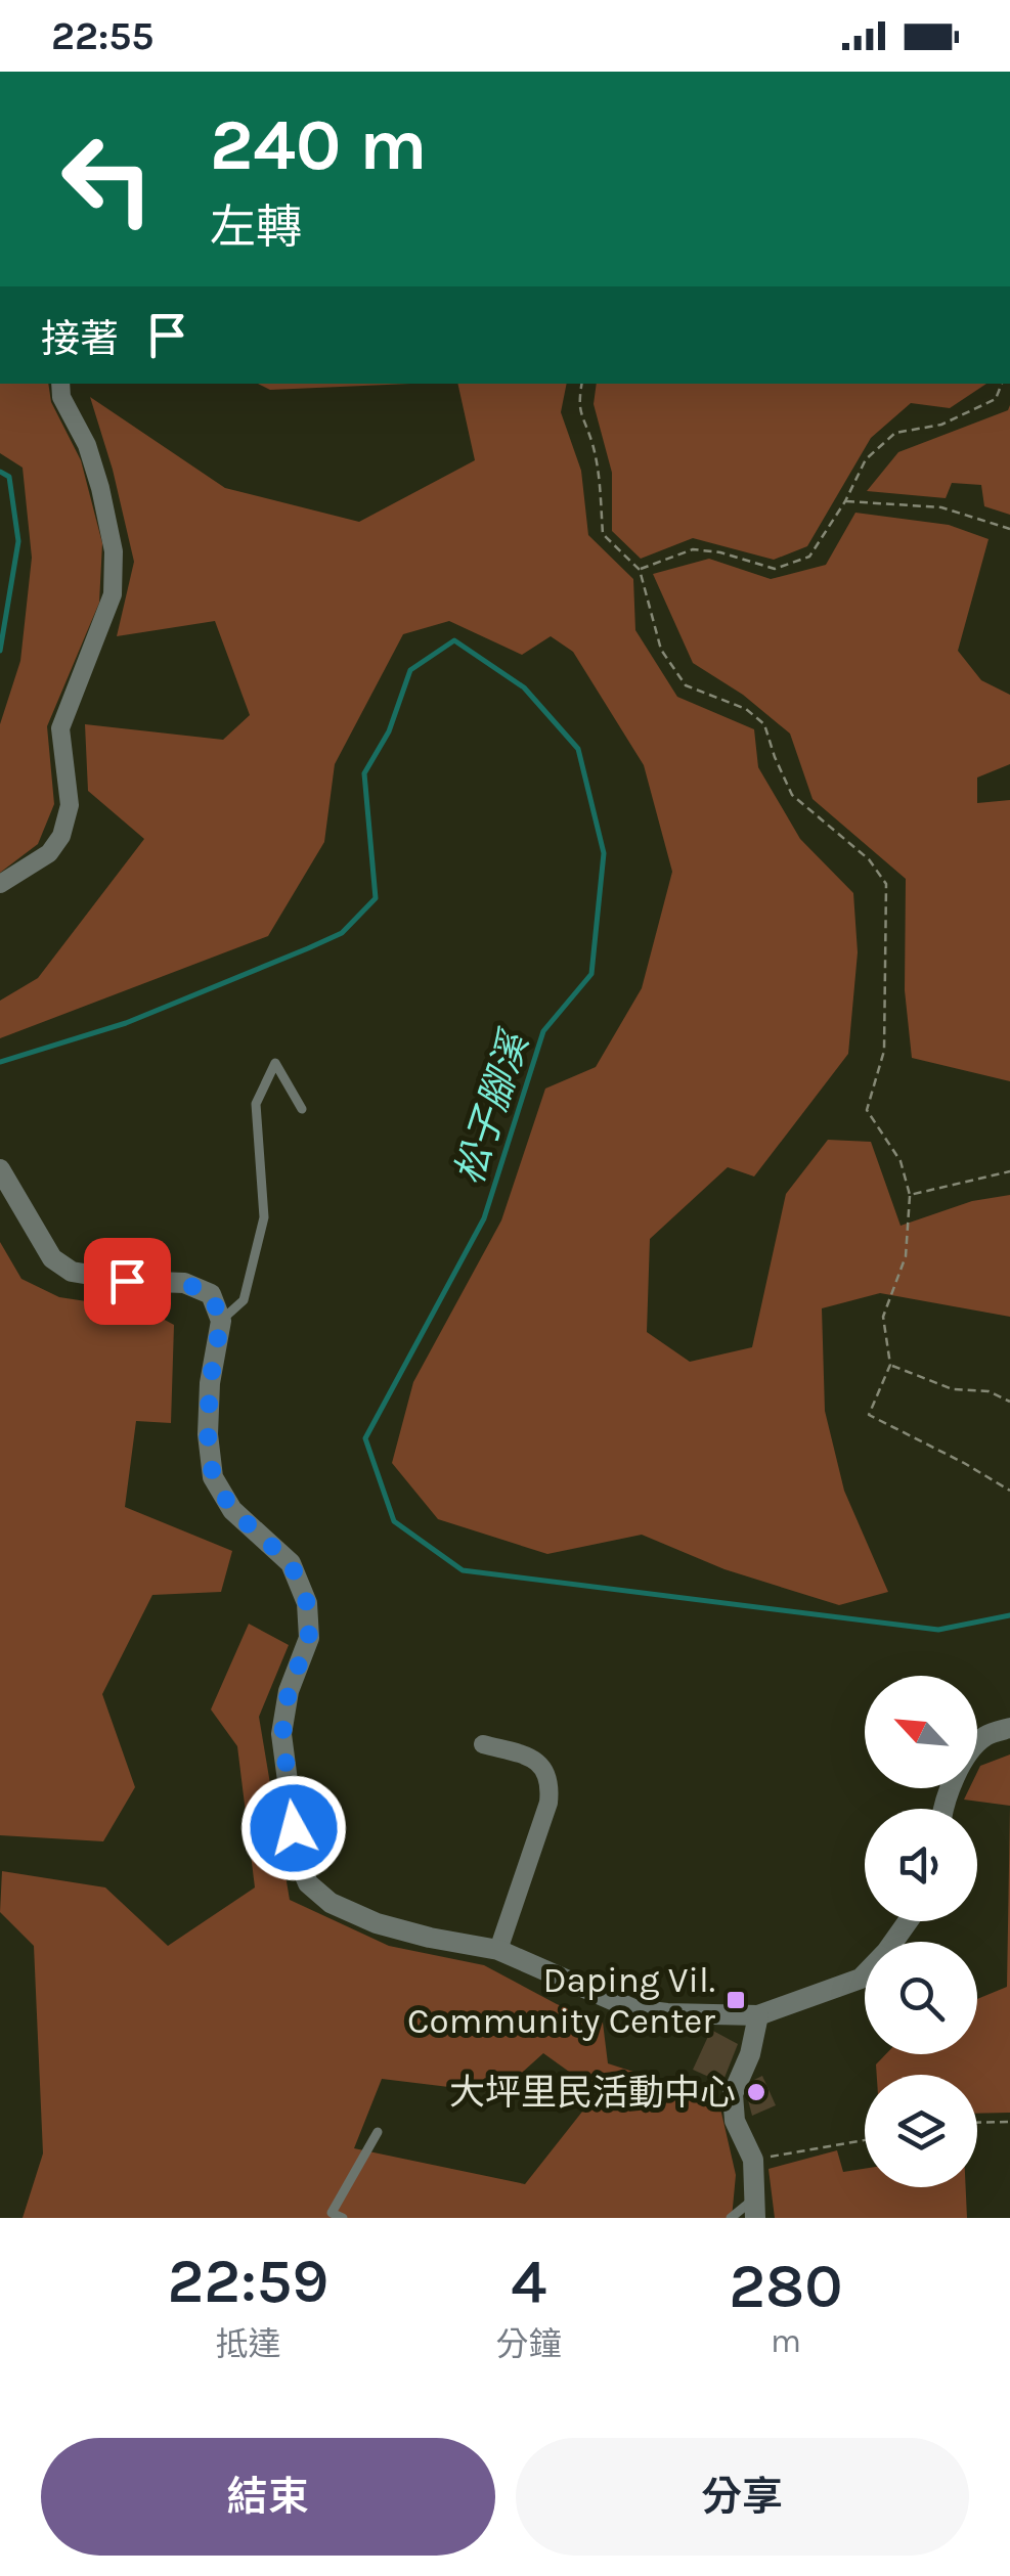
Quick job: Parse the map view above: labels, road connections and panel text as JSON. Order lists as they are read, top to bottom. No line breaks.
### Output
{"water":["松子腳溪"],"places":{"transit":["Daping Vil. Community Center"],"other":["大坪里民活動中心"]},"north":"top left","page":{"status":"22:55","turn":["240 m","左轉"],"then":"接著","eta":["22:59","抵達","4","分鐘","280","m"],"buttons":["結束","分享"]}}
